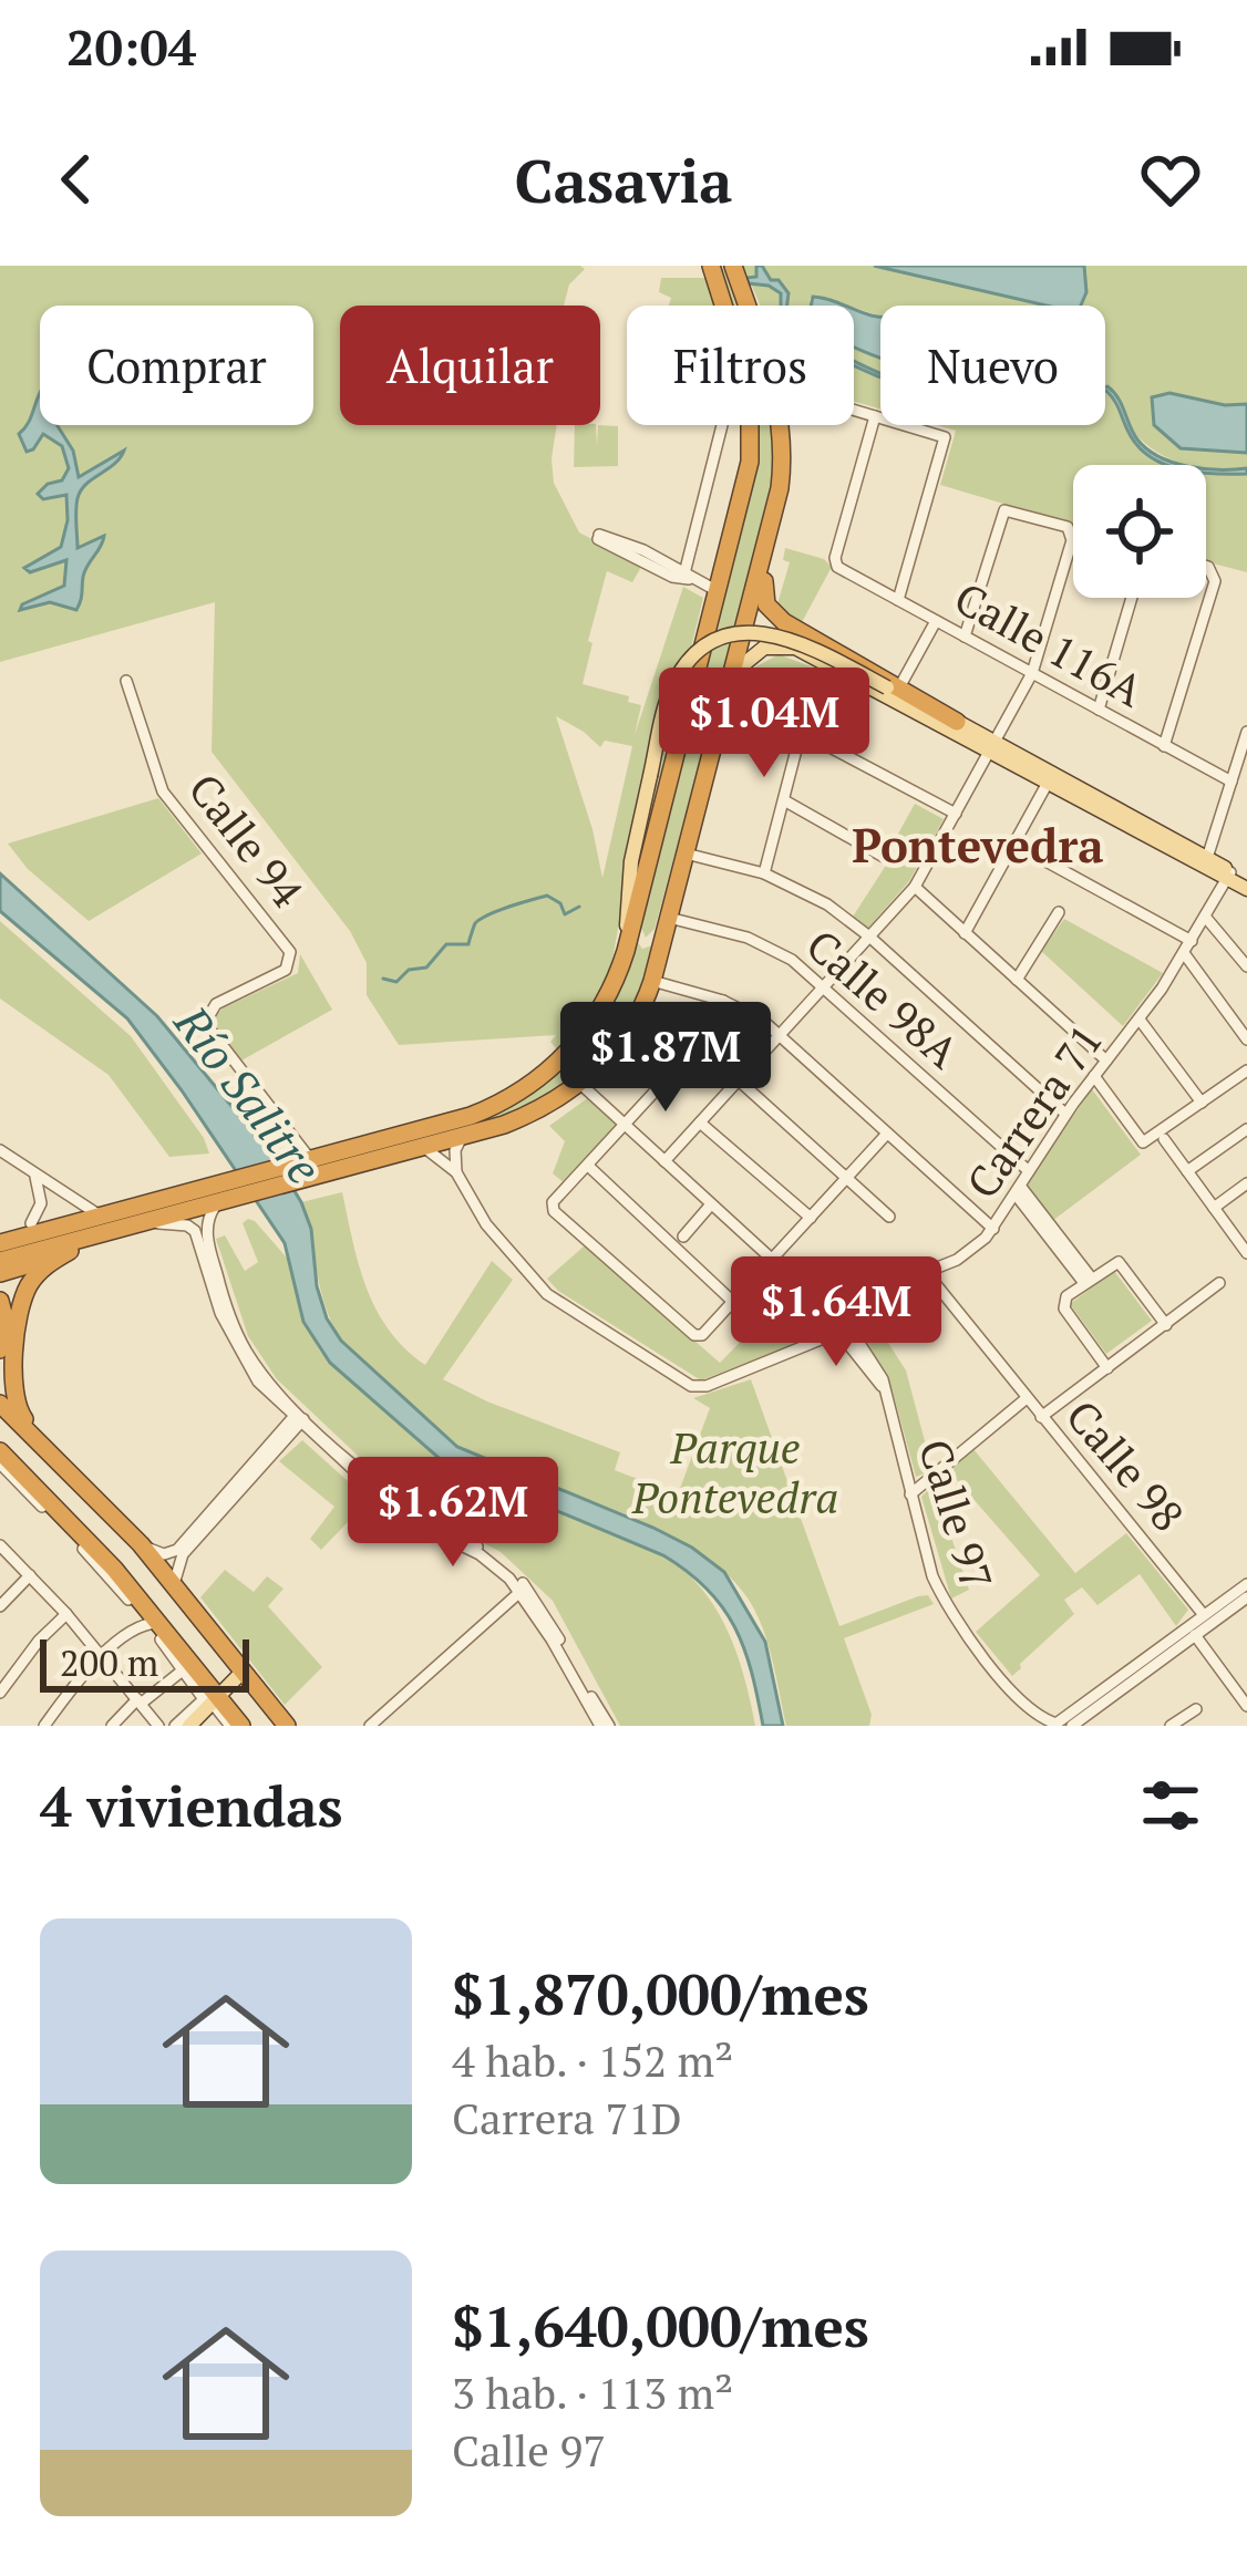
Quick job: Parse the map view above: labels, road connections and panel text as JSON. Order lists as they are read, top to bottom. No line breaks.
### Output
{"streets":{"street":["Calle 116A","Calle 94","Calle 98A","Carrera 71","Calle 98","Calle 97"]},"crossings":[["Calle 98A","Carrera 71"],["Carrera 71","Calle 98"],["Carrera 71","Calle 97"]],"districts":["Pontevedra"],"water":["Río Salitre"],"parks":["Parque Pontevedra"],"scale_bar":"200 m","page":{"status":"20:04","header":"Casavia","chip":["Comprar","Alquilar","Filtros","Nuevo"],"price":["$1.04M","$1.87M","$1.64M","$1.62M"],"scale":"200 m","heading":"4 viviendas","list":[{"name":"$1,870,000/mes","note":"4 hab. · 152 m² · Carrera 71D"},{"name":"$1,640,000/mes","note":"3 hab. · 113 m² · Calle 97"}]}}
